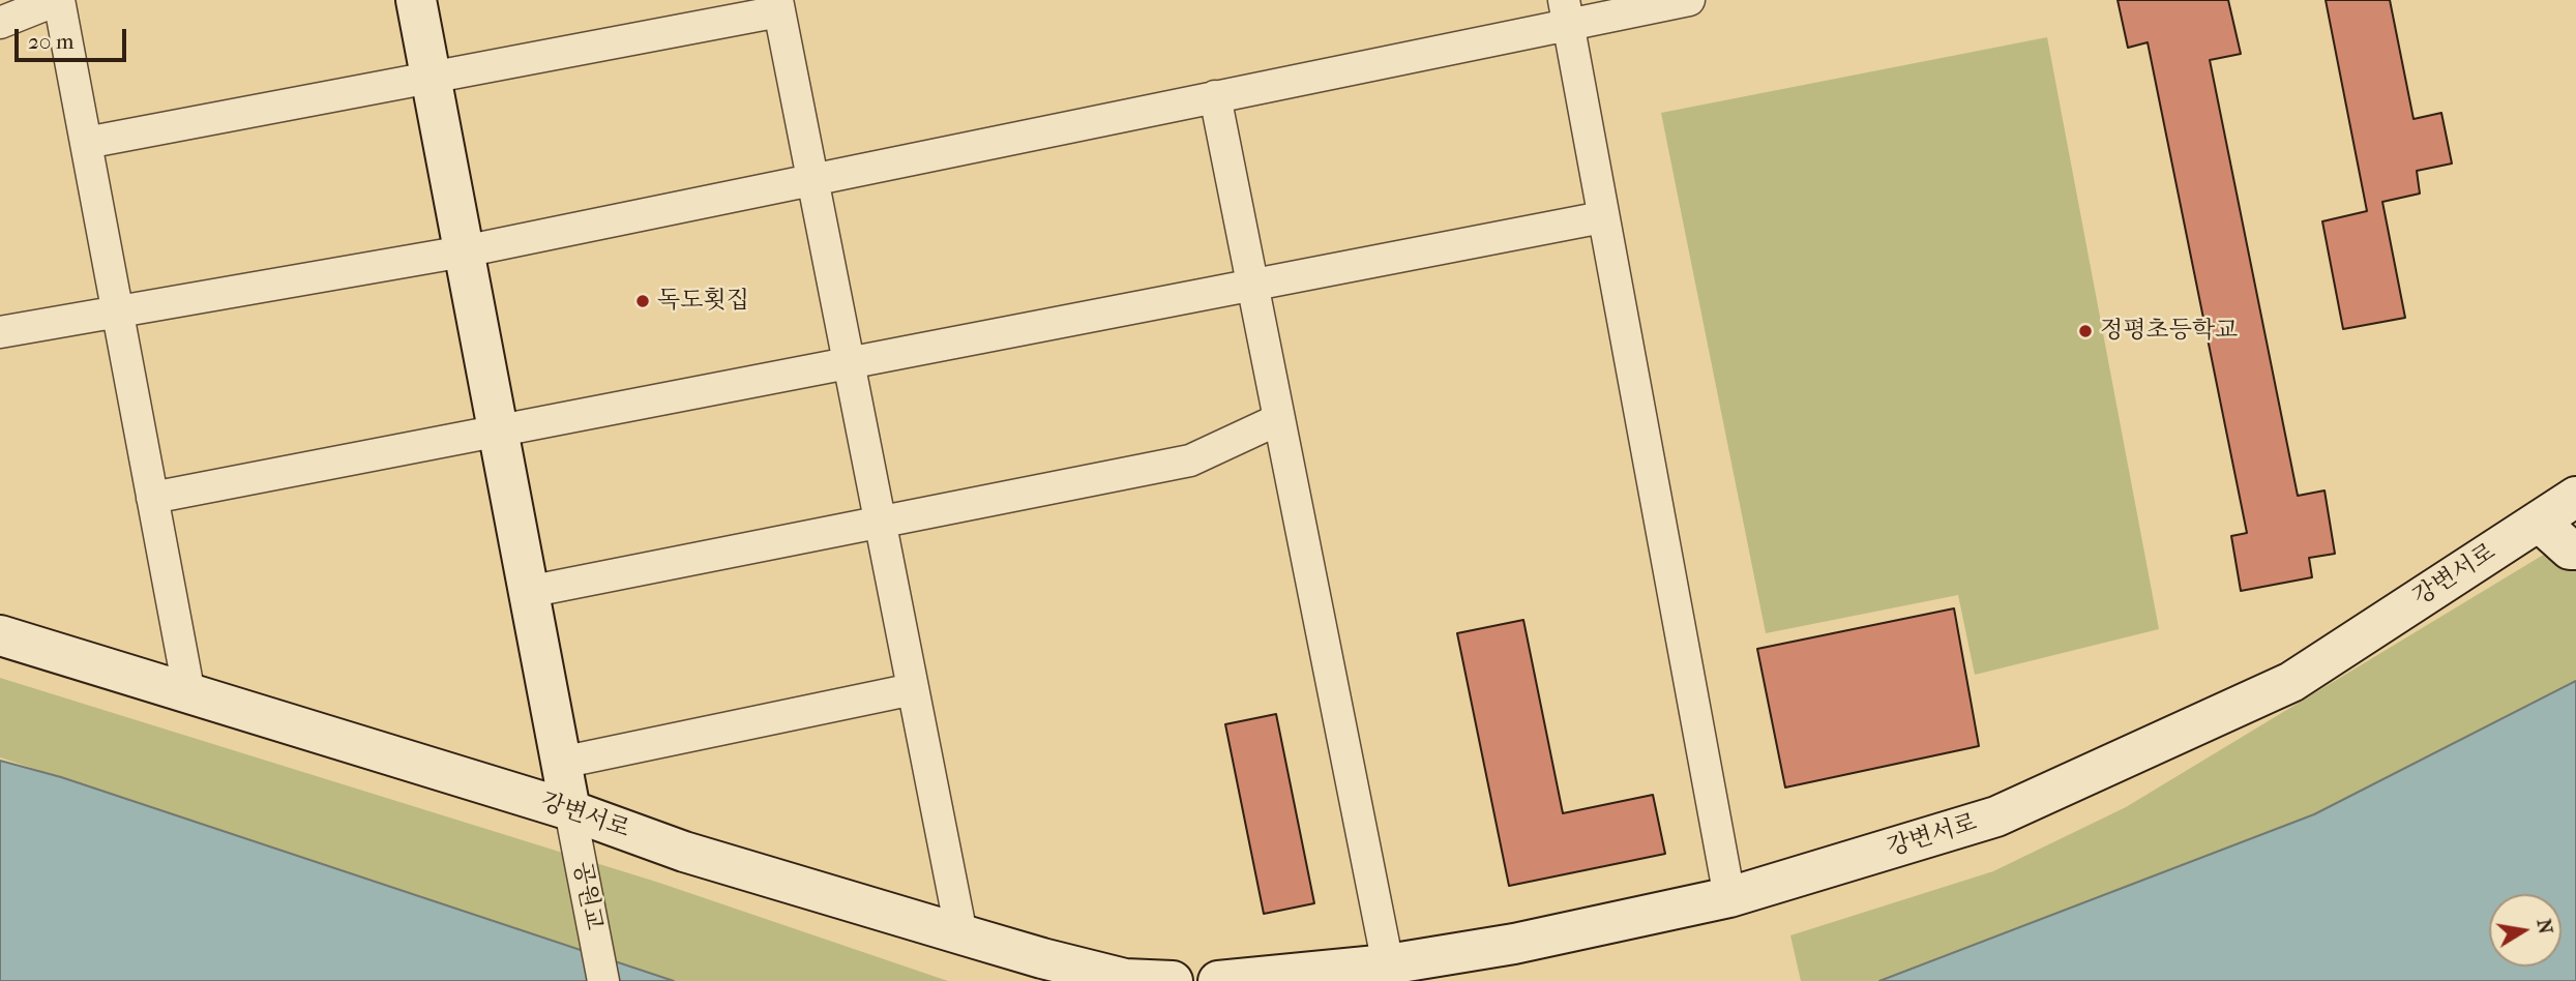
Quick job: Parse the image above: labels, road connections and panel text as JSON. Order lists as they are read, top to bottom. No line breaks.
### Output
{"streets":{"street":["강변서로","공원교"]},"crossings":[["강변서로","공원교"]],"places":["독도횟집","정평초등학교"],"scale_bar":"20 m","north":"right"}
